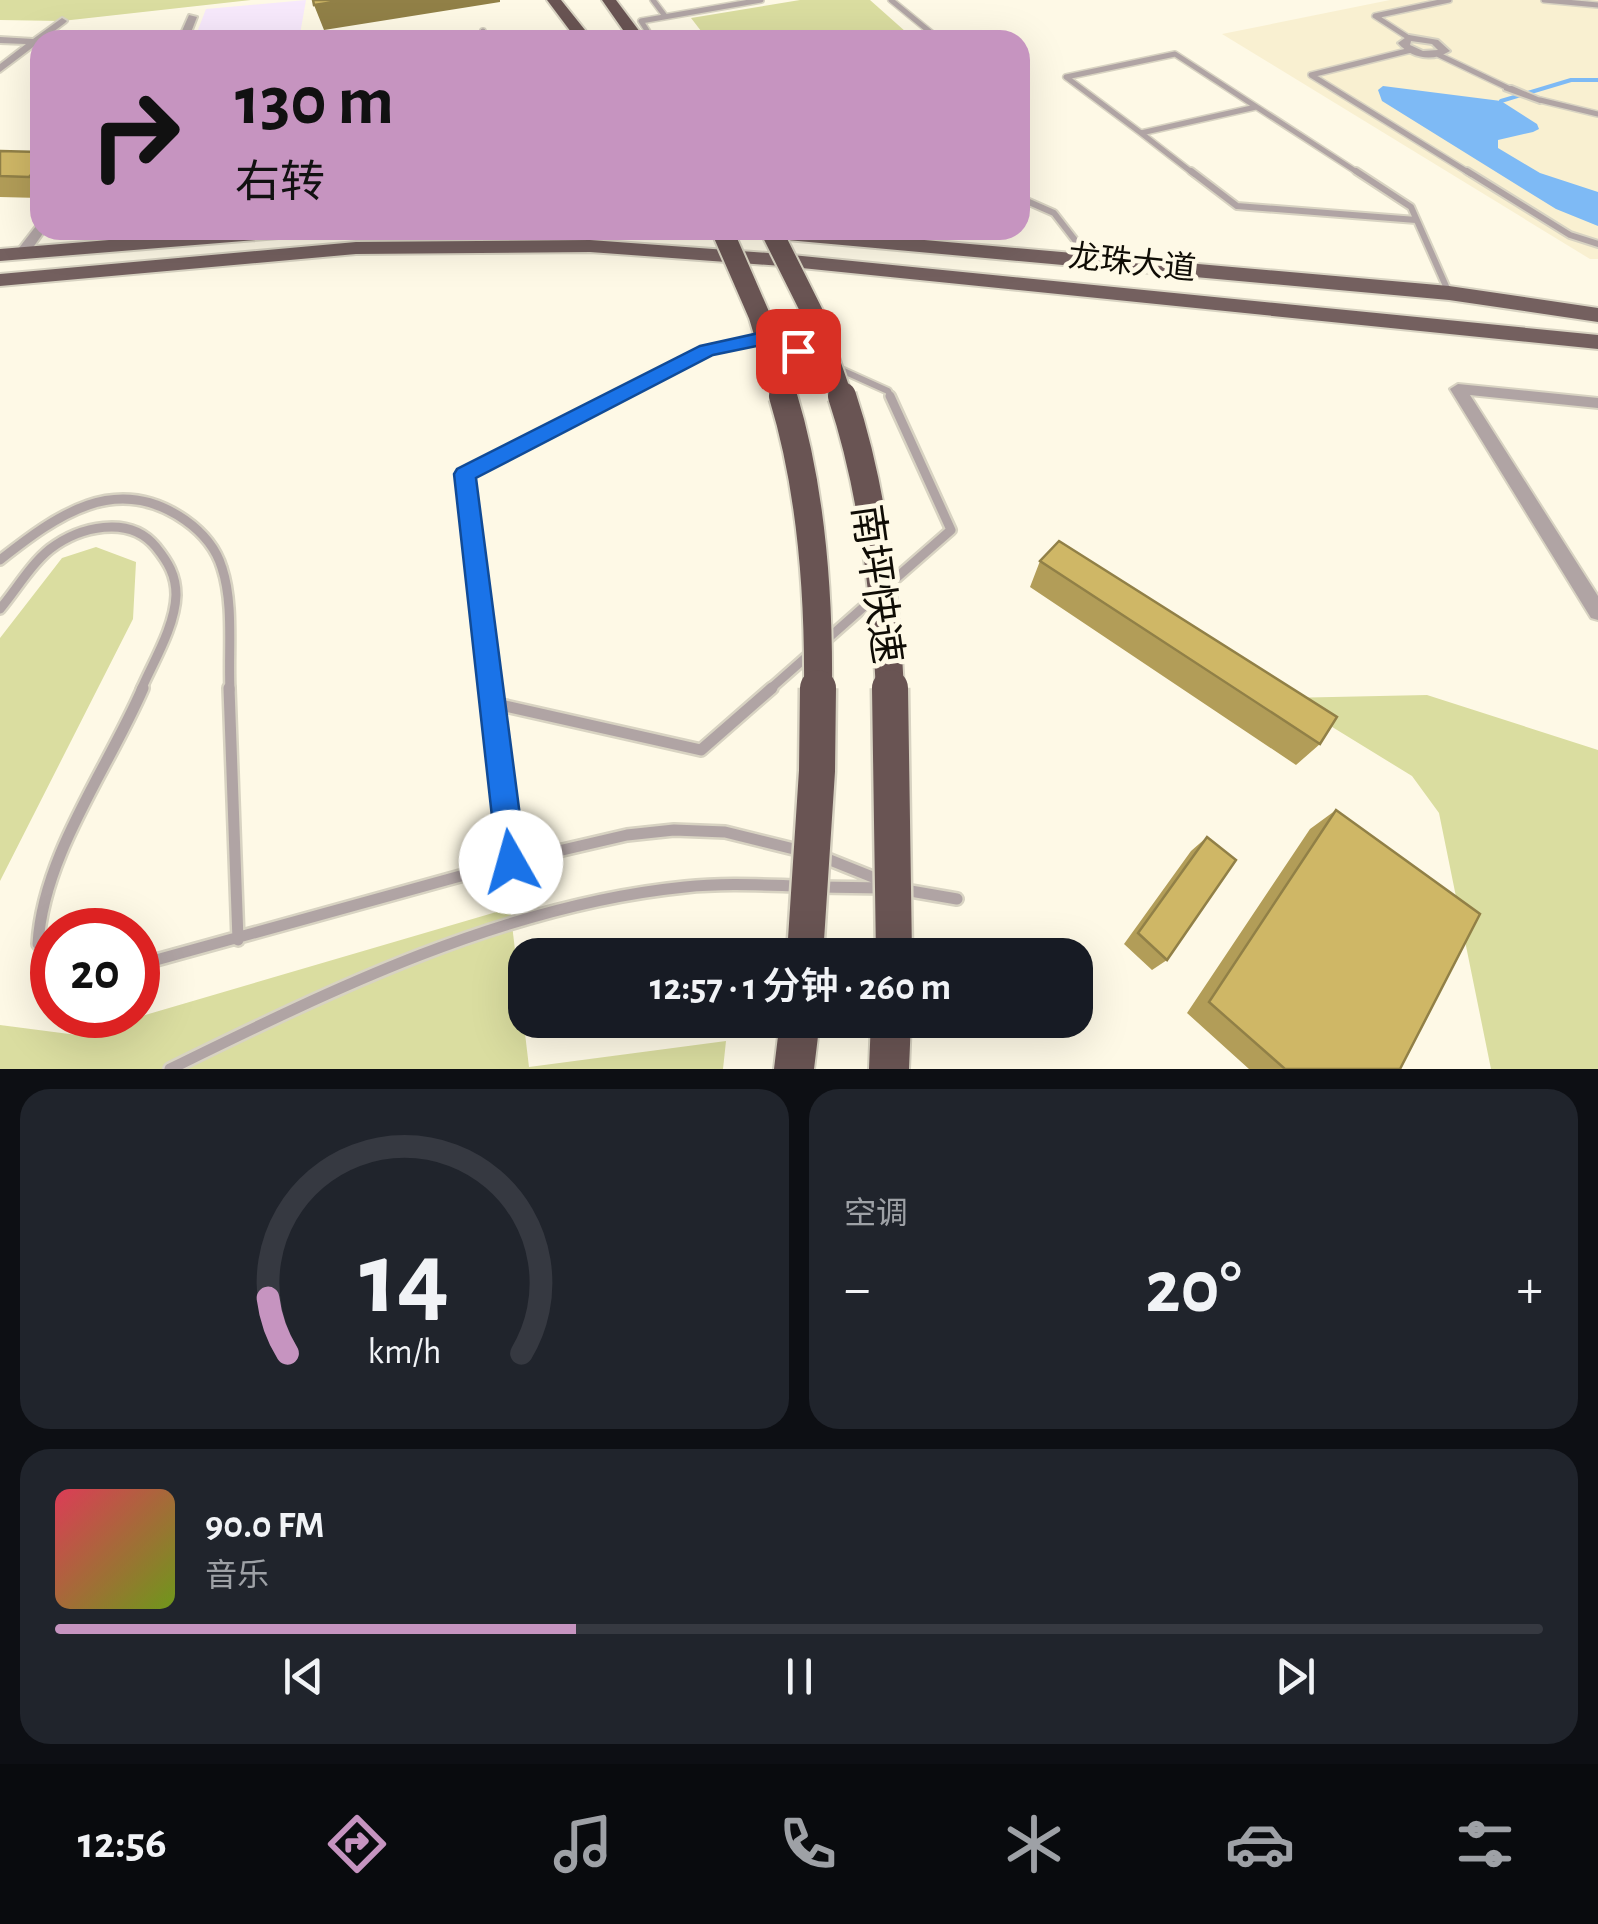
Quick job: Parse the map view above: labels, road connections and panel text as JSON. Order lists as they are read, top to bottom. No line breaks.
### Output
{"streets":{"highway":["南坪快速"],"main road":["龙珠大道"]},"page":{"turn":["130 m","右转"],"limit":"20","trip":"12:57 · 1 分钟 · 260 m","tile":"空调","heat":["−","20°","+"],"song":["90.0 FM","音乐"],"tabs":"12:56","gauge":["14","km/h"]}}
